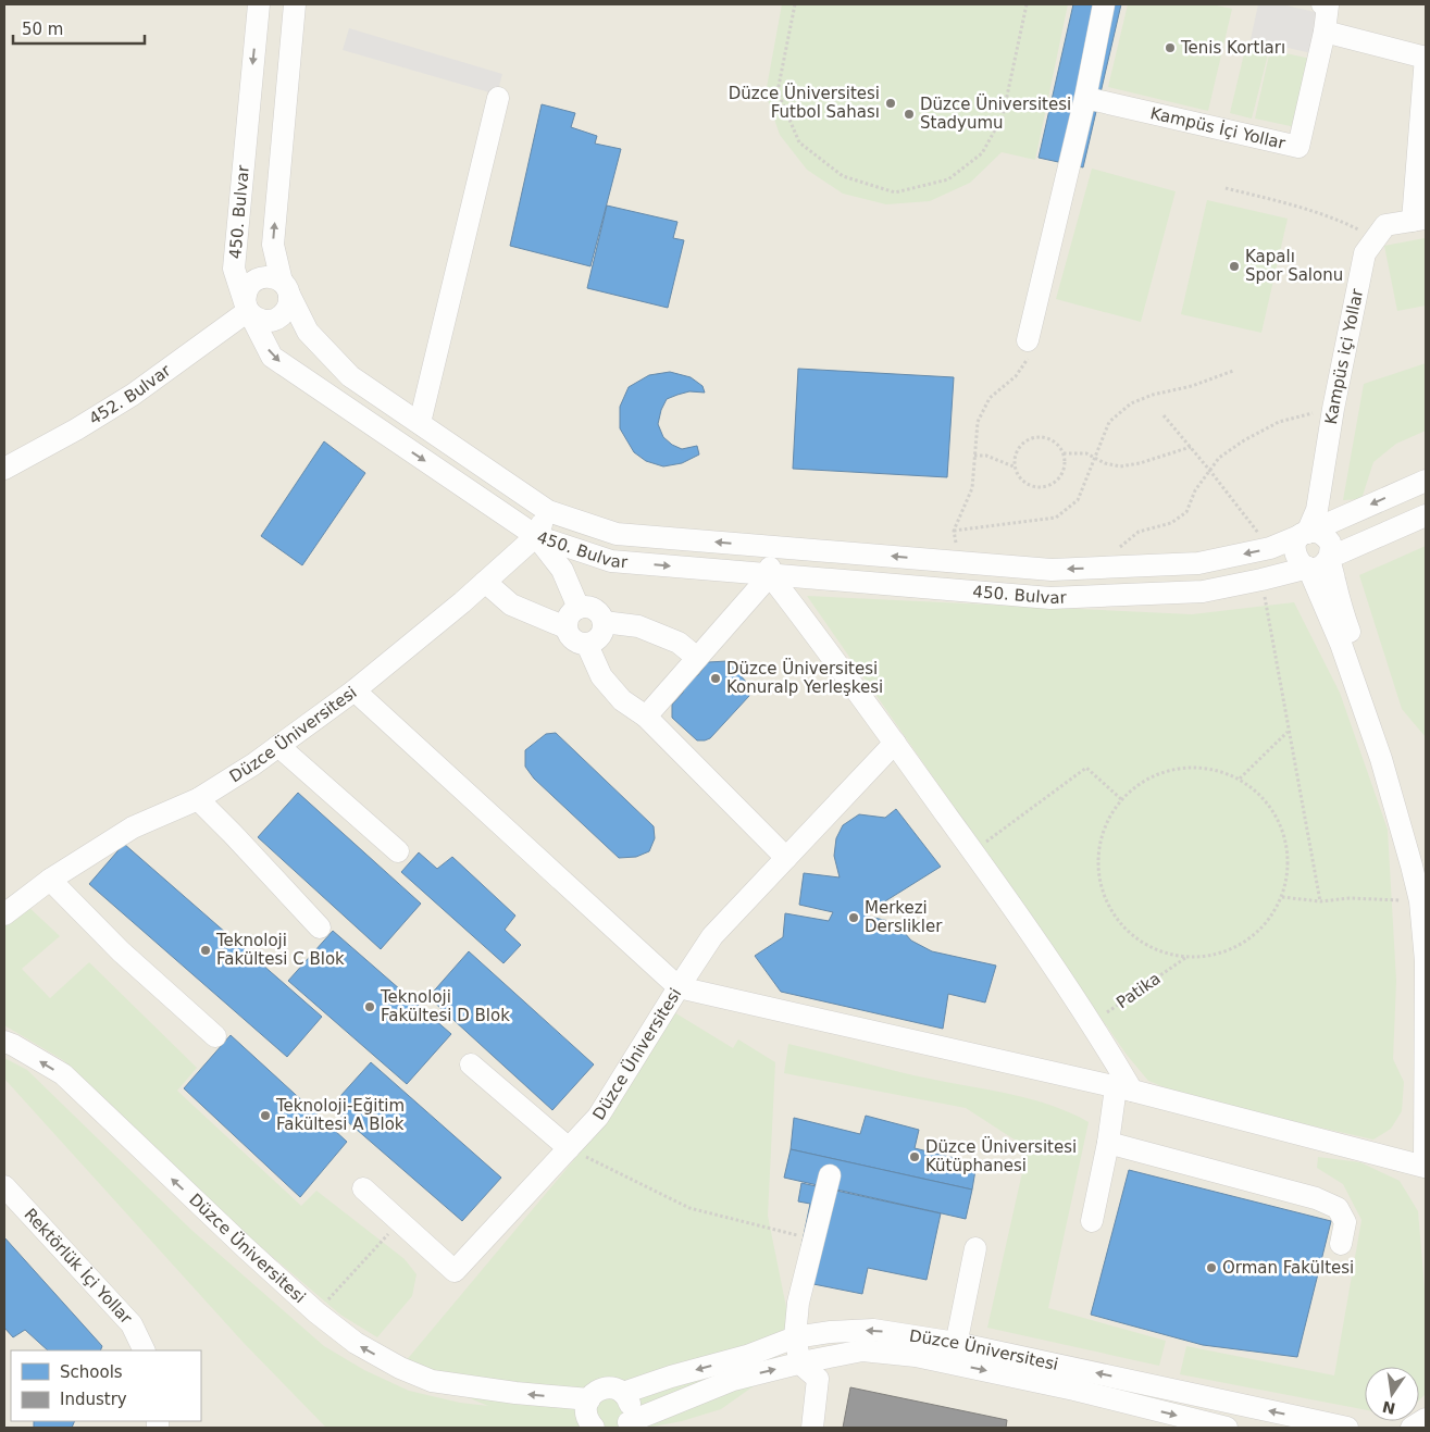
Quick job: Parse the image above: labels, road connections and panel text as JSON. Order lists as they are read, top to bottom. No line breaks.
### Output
{"streets":{"street":["Kampüs İçi Yollar","450. Bulvar","Kampüs içi Yollar","452. Bulvar","Düzce Üniversitesi","Rektörlük İçi Yollar"],"path":["Patika"]},"crossings":[["450. Bulvar","Kampüs içi Yollar"],["450. Bulvar","452. Bulvar"],["450. Bulvar","Düzce Üniversitesi"]],"places":["Tenis Kortları","Düzce Üniversitesi Futbol Sahası","Düzce Üniversitesi Stadyumu","Kapalı Spor Salonu","Düzce Üniversitesi Konuralp Yerleşkesi","Merkezi Derslikler","Teknoloji Fakültesi C Blok","Teknoloji Fakültesi D Blok","Teknoloji-Eğitim Fakültesi A Blok","Düzce Üniversitesi Kütüphanesi","Orman Fakültesi"],"legend":["Schools","Industry"],"scale_bar":"50 m","north":"bottom"}
